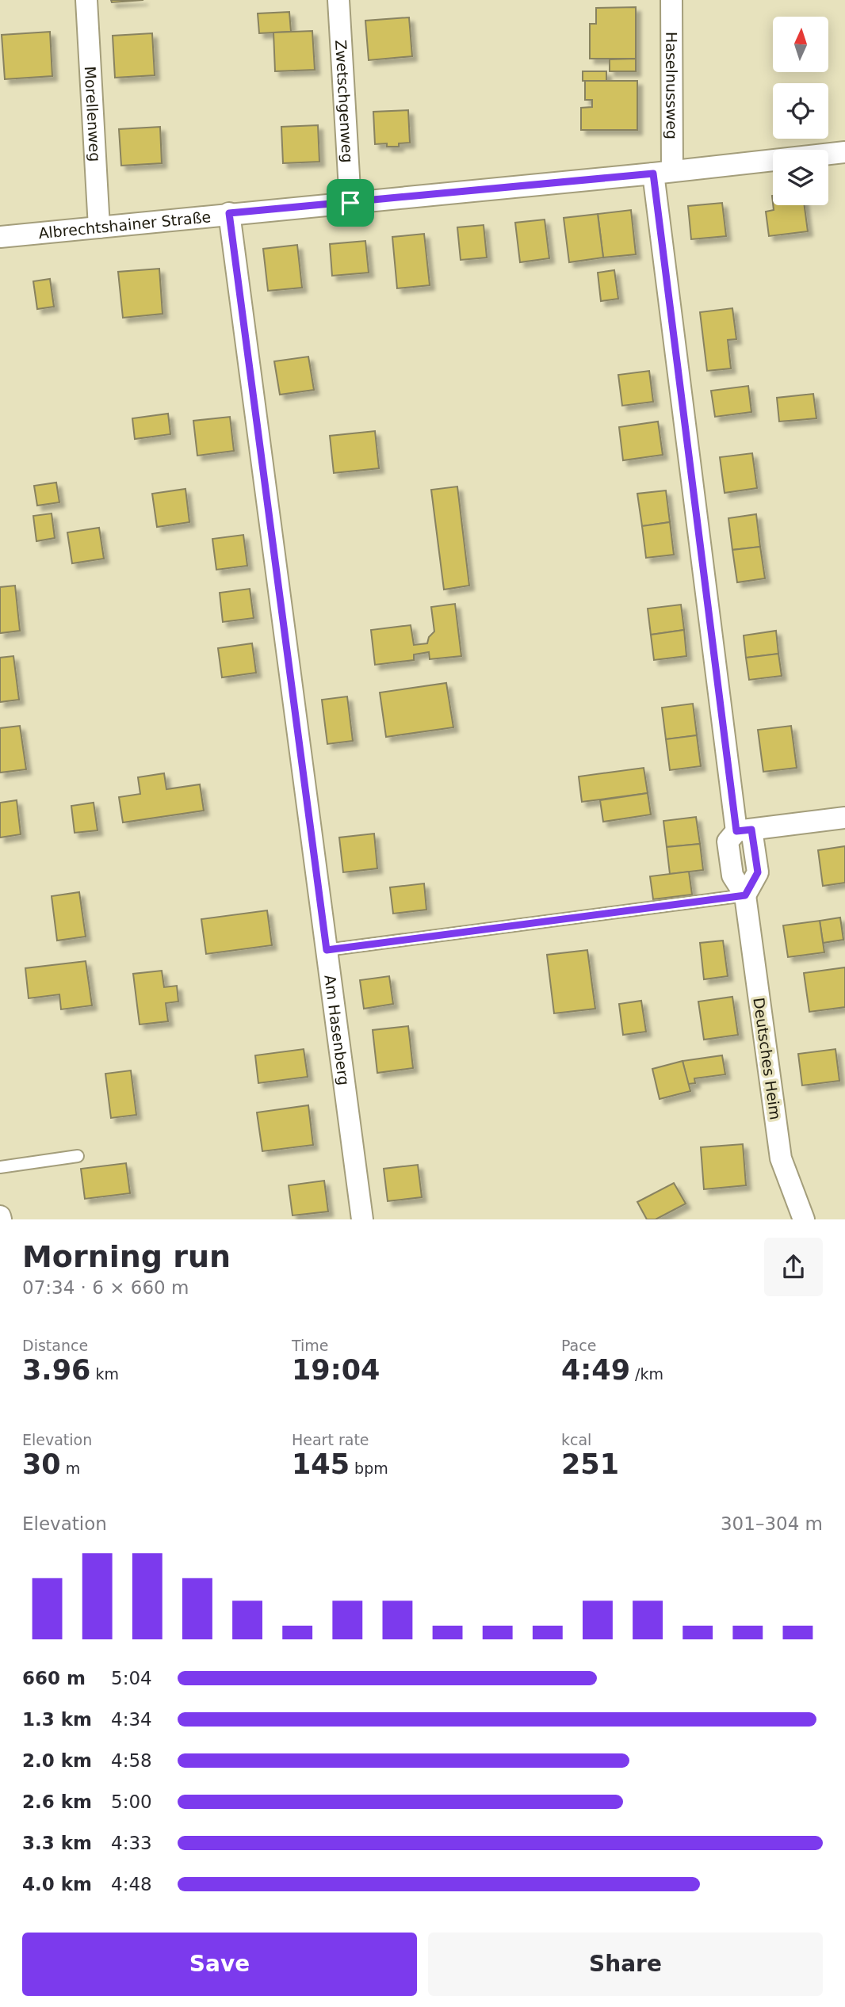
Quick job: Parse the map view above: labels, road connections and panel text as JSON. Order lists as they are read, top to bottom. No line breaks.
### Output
{"streets":{"street":["Haselnussweg","Zwetschgenweg","Morellenweg","Albrechtshainer Straße","Am Hasenberg","Deutsches Heim"]},"crossings":[["Haselnussweg","Albrechtshainer Straße"],["Haselnussweg","Deutsches Heim"],["Zwetschgenweg","Albrechtshainer Straße"],["Morellenweg","Albrechtshainer Straße"],["Albrechtshainer Straße","Am Hasenberg"],["Albrechtshainer Straße","Deutsches Heim"]],"north":"top","page":{"heading":["Morning run","07:34 · 6 × 660 m"],"stats":[["Distance","3.96 km"],["Time","19:04"],["Pace","4:49 /km"],["Elevation","30 m"],["Heart rate","145 bpm"],["kcal","251"]],"chart":["Elevation","301–304 m"],"list":[{"name":"660 m","note":"5:04"},{"name":"1.3 km","note":"4:34"},{"name":"2.0 km","note":"4:58"},{"name":"2.6 km","note":"5:00"},{"name":"3.3 km","note":"4:33"},{"name":"4.0 km","note":"4:48"}],"buttons":["Save","Share"]}}
